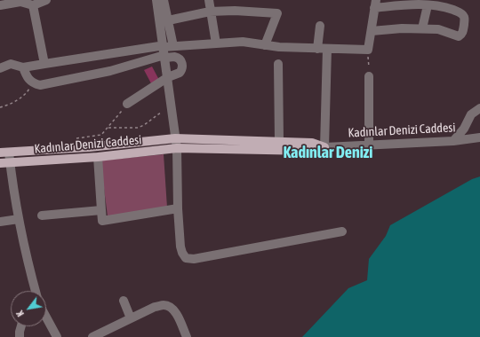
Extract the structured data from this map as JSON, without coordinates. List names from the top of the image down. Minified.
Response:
{"streets":{"main road":["Kadınlar Denizi Caddesi"]},"districts":["Kadınlar Denizi"],"north":"bottom left"}
